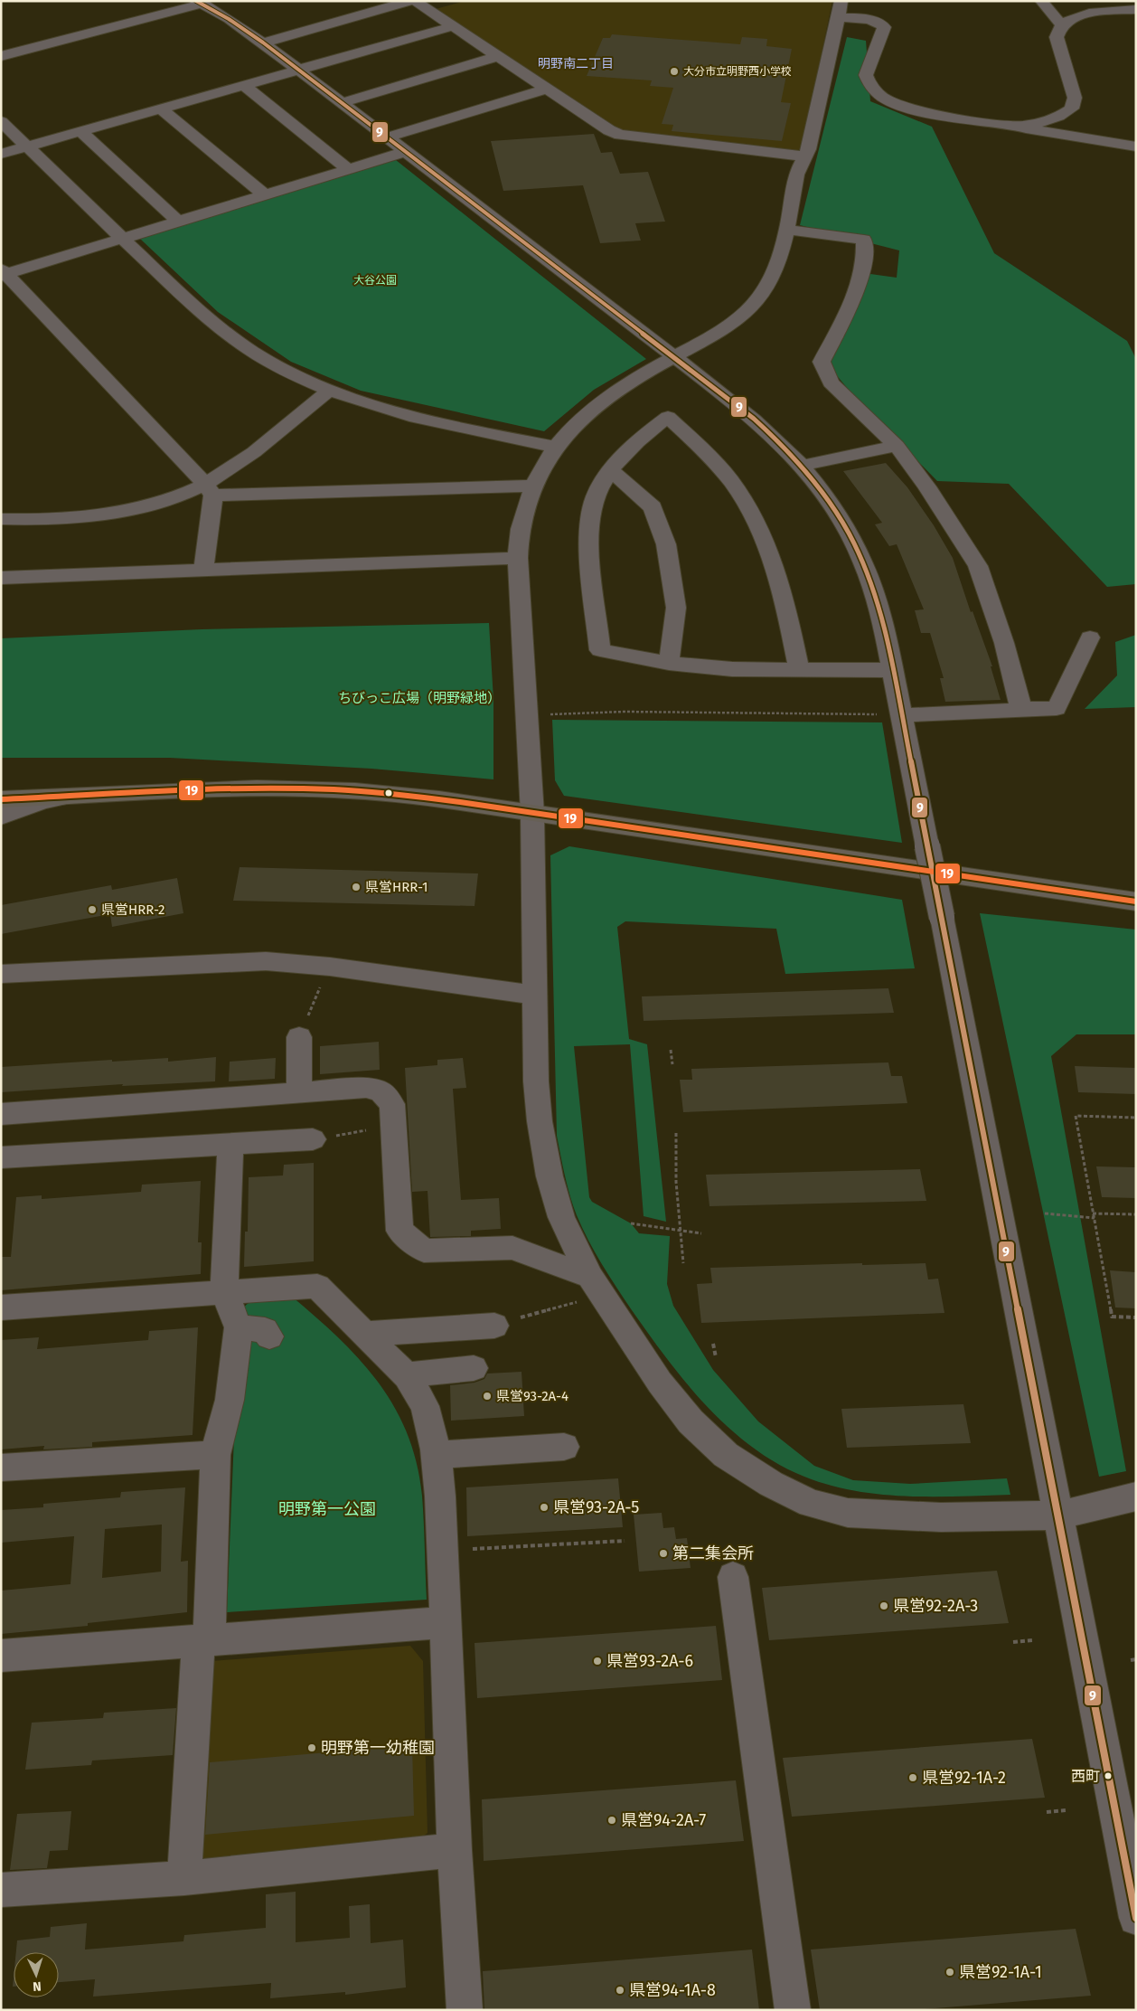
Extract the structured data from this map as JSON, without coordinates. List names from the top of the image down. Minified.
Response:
{"districts":["明野南二丁目"],"parks":["大谷公園","ちびっこ広場（明野緑地）","明野第一公園"],"places":["大分市立明野西小学校","県営HRR-1","県営HRR-2","県営93-2A-4","県営93-2A-5","第二集会所","県営92-2A-3","県営93-2A-6","明野第一幼稚園","西町","県営92-1A-2","県営94-2A-7","県営92-1A-1","県営94-1A-8"],"lines":["transit line 9","transit line 19"],"north":"bottom"}
